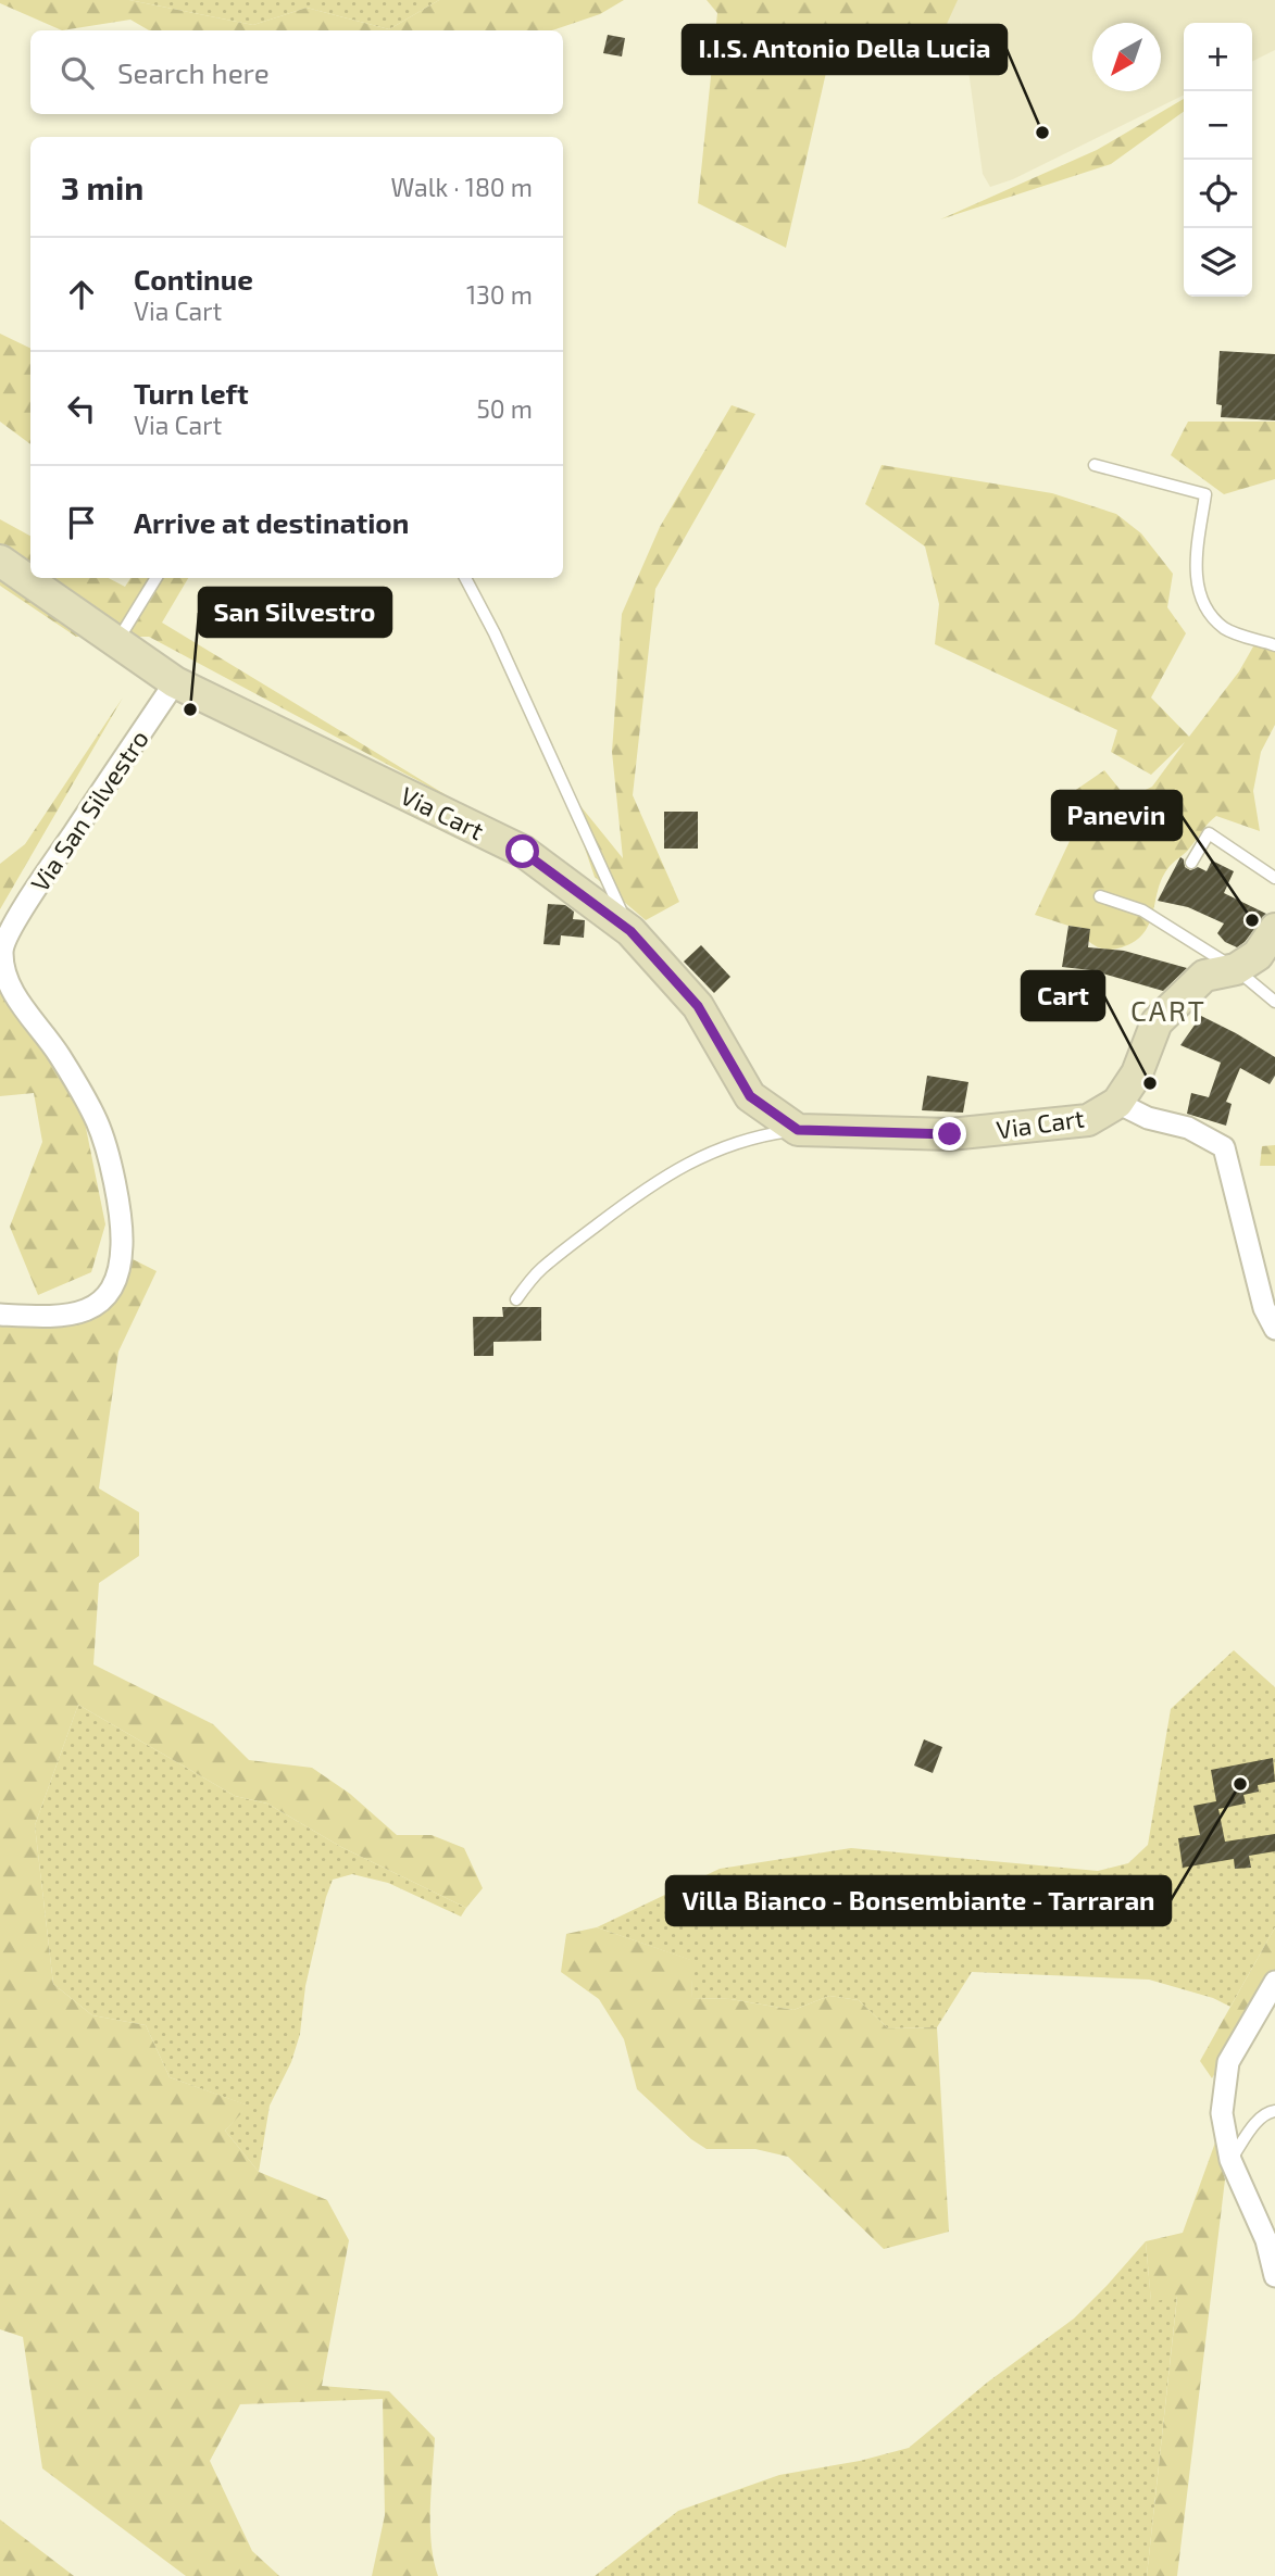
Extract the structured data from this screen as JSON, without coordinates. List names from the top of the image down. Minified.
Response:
{"streets":{"street":["Via San Silvestro","Via Cart"]},"crossings":[["Via San Silvestro","Via Cart"]],"districts":["CART"],"places":["I.I.S. Antonio Della Lucia","San Silvestro","Panevin","Cart","Villa Bianco - Bonsembiante - Tarraran"],"north":"bottom left","page":{"map_buttons":["+","−"],"search":"Search here","heading":["3 min","Walk · 180 m"],"list":[["Continue","Via Cart","130 m"],["Turn left","Via Cart","50 m"],"Arrive at destination"]}}
